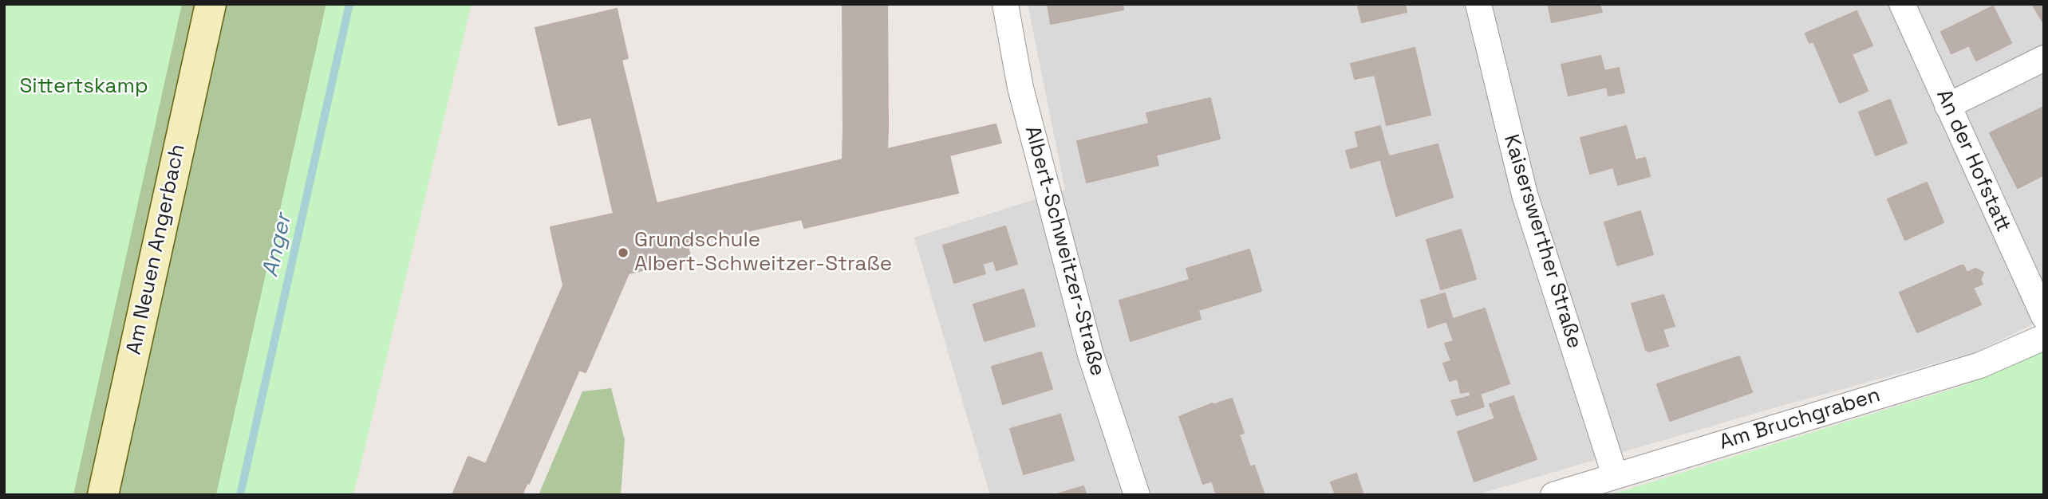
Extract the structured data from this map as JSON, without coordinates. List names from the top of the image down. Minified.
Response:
{"streets":{"street":["An der Hofstatt","Kaiserswerther Straße","Am Neuen Angerbach","Albert-Schweitzer-Straße","Am Bruchgraben"]},"crossings":[["Kaiserswerther Straße","Am Bruchgraben"]],"water":["Anger"],"parks":["Sittertskamp"],"places":["Grundschule Albert-Schweitzer-Straße"]}
